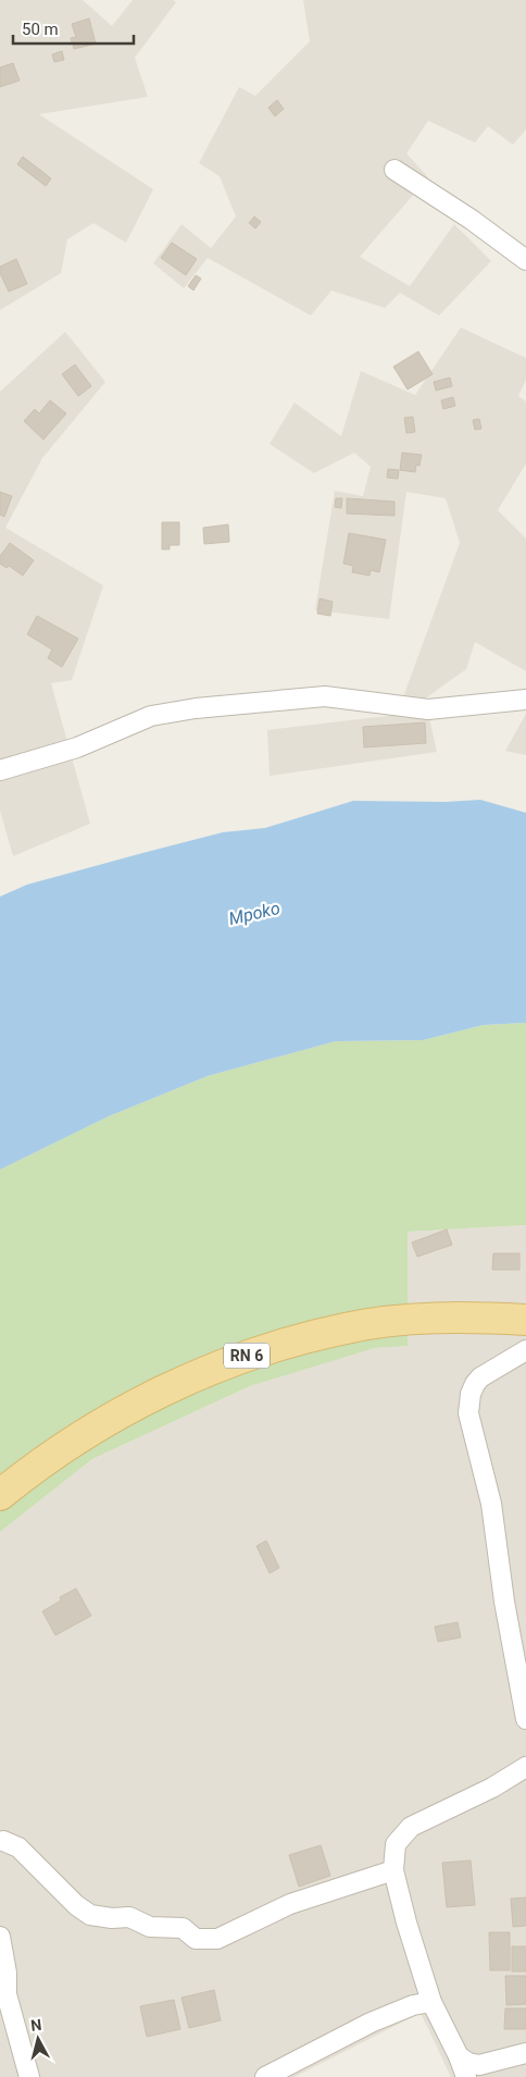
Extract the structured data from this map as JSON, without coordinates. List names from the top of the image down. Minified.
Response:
{"streets":{"main road":["RN 6"]},"water":["Mpoko"],"scale_bar":"50 m","north":"top"}
